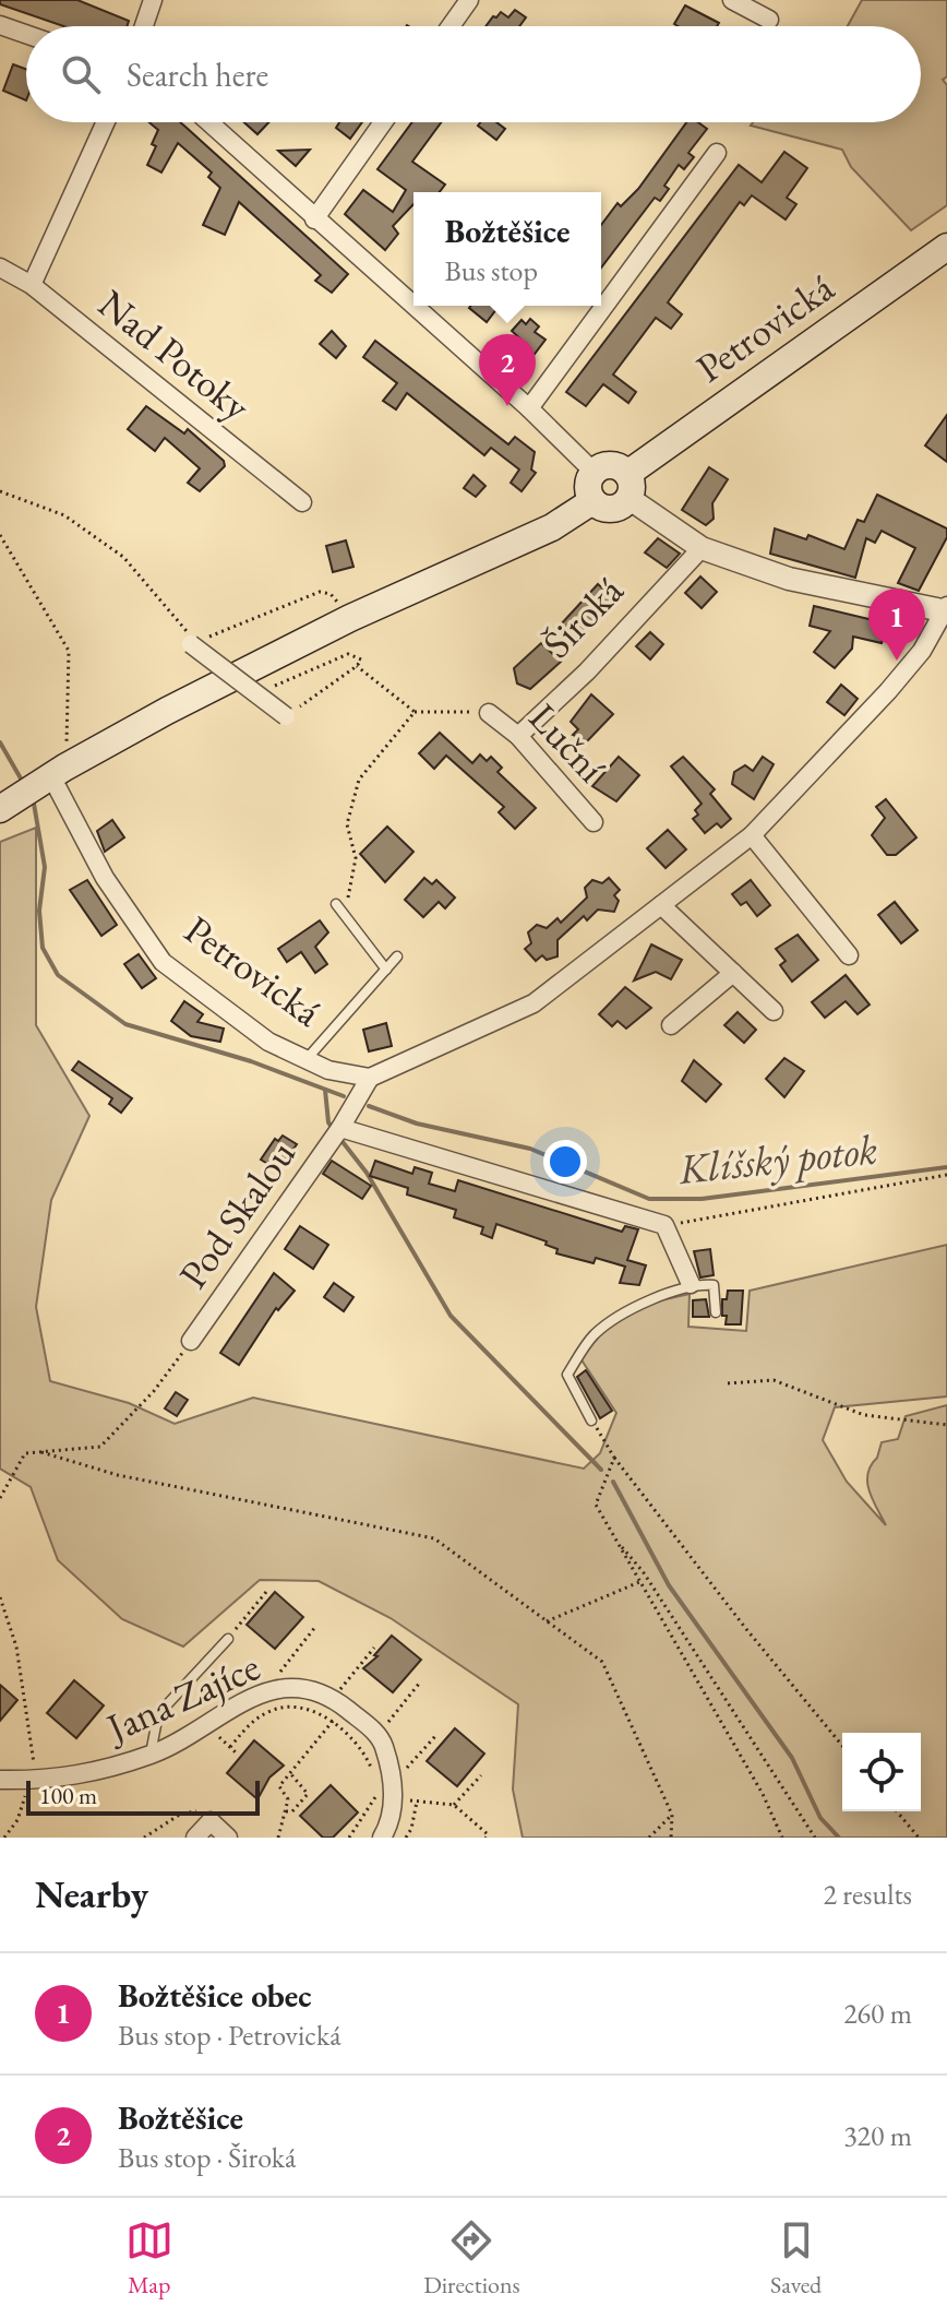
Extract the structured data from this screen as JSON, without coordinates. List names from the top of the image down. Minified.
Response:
{"streets":{"main road":["Petrovická","Široká"],"street":["Nad Potoky","Luční","Pod Skalou","Jana Zajíce"]},"crossings":[["Petrovická","Široká"],["Petrovická","Pod Skalou"],["Široká","Luční"]],"water":["Klíšský potok"],"scale_bar":"100 m","page":{"search":"Search here","popup":["Božtěšice","Bus stop"],"pins":["2","1"],"scale":"100 m","heading":["Nearby","2 results"],"list":[{"mark":"1","name":"Božtěšice obec","note":"Bus stop · Petrovická","value":"260 m"},{"mark":"2","name":"Božtěšice","note":"Bus stop · Široká","value":"320 m"}],"nav":["Map","Directions","Saved"]}}
